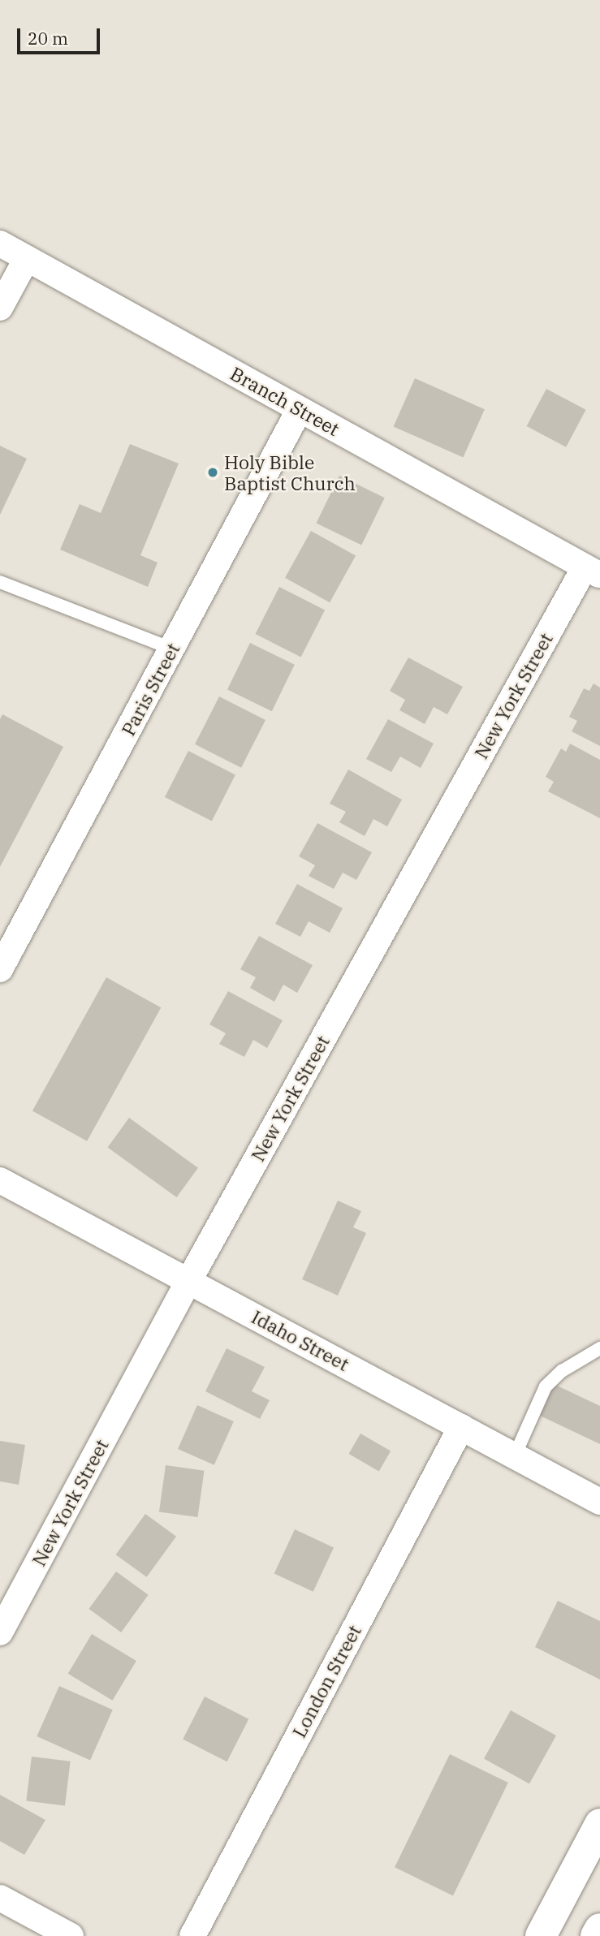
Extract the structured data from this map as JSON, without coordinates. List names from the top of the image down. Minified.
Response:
{"streets":{"street":["Branch Street","Paris Street","New York Street","Idaho Street","London Street"]},"crossings":[["Branch Street","Paris Street"],["Branch Street","New York Street"],["New York Street","Idaho Street"],["Idaho Street","London Street"]],"places":["Holy Bible Baptist Church"],"scale_bar":"20 m"}
